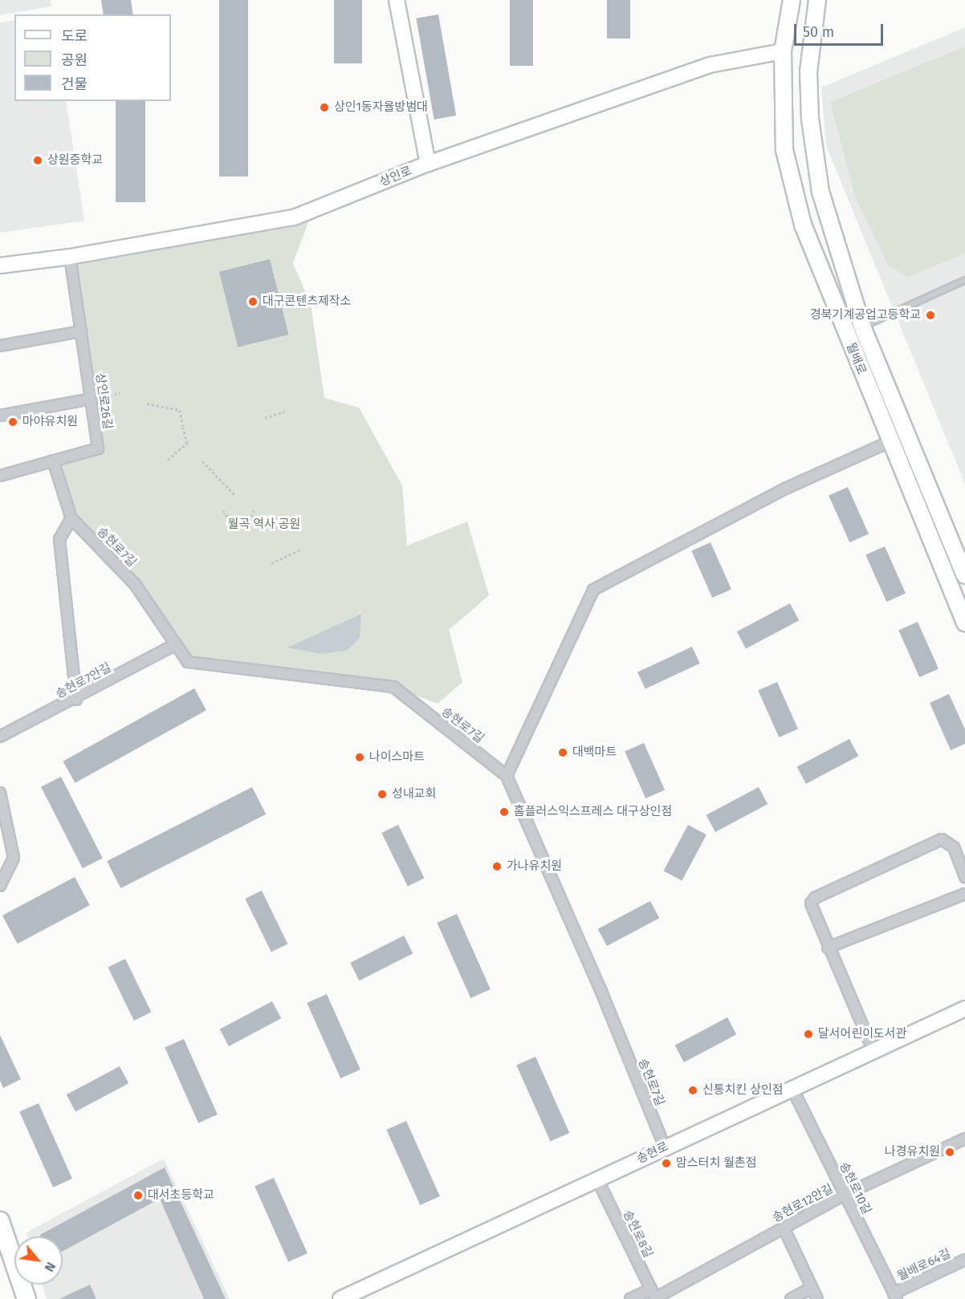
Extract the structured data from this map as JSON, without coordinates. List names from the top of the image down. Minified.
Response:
{"streets":{"main road":["상인로","월배로","송현로"],"street":["상인로26길","송현로7길","송현로7안길","송현로10길","송현로12안길","송현로8길","월배로64길"]},"crossings":[["상인로","월배로"],["상인로","상인로26길"],["상인로26길","송현로7길"],["송현로7길","송현로7안길"],["송현로7길","송현로"],["송현로","송현로10길"],["송현로","송현로8길"],["송현로10길","송현로12안길"],["송현로10길","월배로64길"],["송현로12안길","송현로8길"]],"parks":["월곡 역사 공원"],"places":["상인1동자율방범대","상원중학교","대구콘텐츠제작소","경북기계공업고등학교","마야유치원","대백마트","나이스마트","성내교회","홈플러스익스프레스 대구상인점","가나유치원","달서어린이도서관","신통치킨 상인점","나경유치원","맘스터치 월촌점","대서초등학교"],"legend":["도로","공원","건물"],"scale_bar":"50 m","north":"bottom right"}
